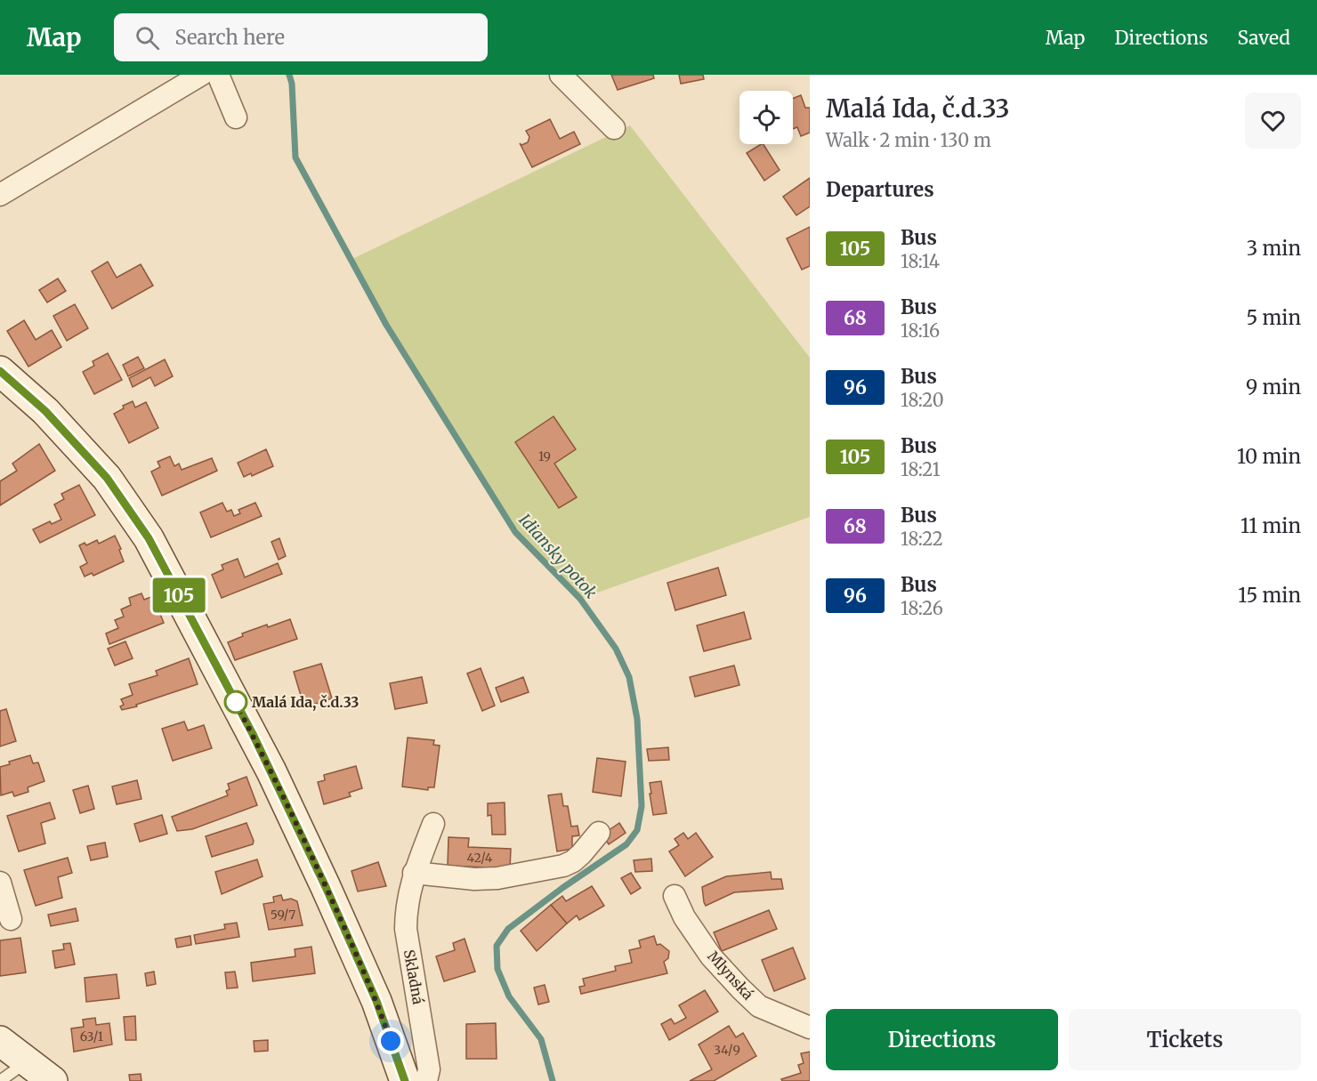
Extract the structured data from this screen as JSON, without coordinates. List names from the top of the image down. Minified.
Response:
{"streets":{"street":["Mlynská","Skladná"]},"water":["Idiansky potok"],"places":["Malá Ida, č.d.33"],"lines":["bus line 105"],"house_numbers":["19","42/4","59/7","63/1","34/9"],"page":{"header":"Map","search":"Search here","nav":["Map","Directions","Saved"],"on_map":"105","heading":[["Malá Ida, č.d.33","Walk · 2 min · 130 m"],"Departures"],"list":[{"mark":"105","name":"Bus","note":"18:14","value":"3 min"},{"mark":"68","name":"Bus","note":"18:16","value":"5 min"},{"mark":"96","name":"Bus","note":"18:20","value":"9 min"},{"mark":"105","name":"Bus","note":"18:21","value":"10 min"},{"mark":"68","name":"Bus","note":"18:22","value":"11 min"},{"mark":"96","name":"Bus","note":"18:26","value":"15 min"}],"buttons":["Directions","Tickets"]}}
